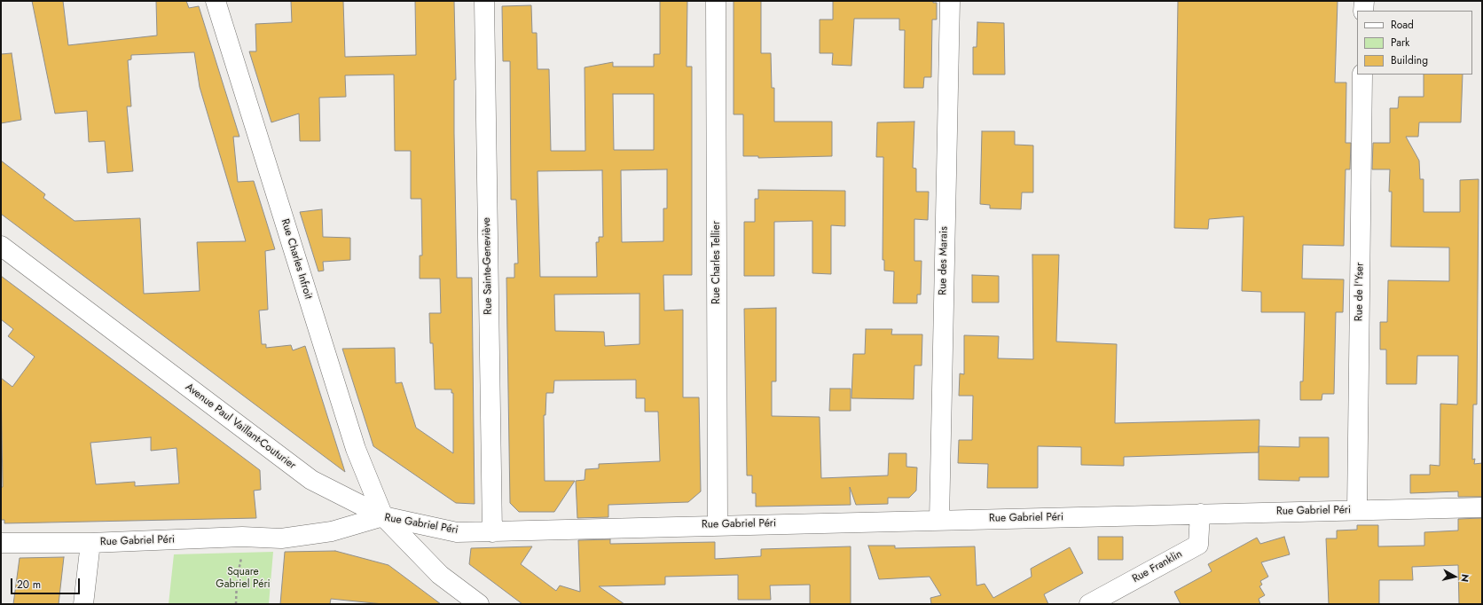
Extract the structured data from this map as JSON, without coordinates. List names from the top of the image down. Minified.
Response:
{"streets":{"street":["Rue Charles Infroit","Rue des Marais","Rue Charles Tellier","Rue Sainte-Geneviève","Rue de l'Yser","Avenue Paul Vaillant-Couturier","Rue Gabriel Péri","Rue Franklin"]},"crossings":[["Rue Charles Infroit","Avenue Paul Vaillant-Couturier"],["Rue Charles Infroit","Rue Gabriel Péri"],["Rue des Marais","Rue Gabriel Péri"],["Rue Charles Tellier","Rue Gabriel Péri"],["Rue Sainte-Geneviève","Rue Gabriel Péri"],["Rue de l'Yser","Rue Gabriel Péri"],["Avenue Paul Vaillant-Couturier","Rue Gabriel Péri"],["Rue Gabriel Péri","Rue Franklin"]],"parks":["Square Gabriel Péri"],"legend":["Road","Park","Building"],"scale_bar":"20 m","north":"right"}
